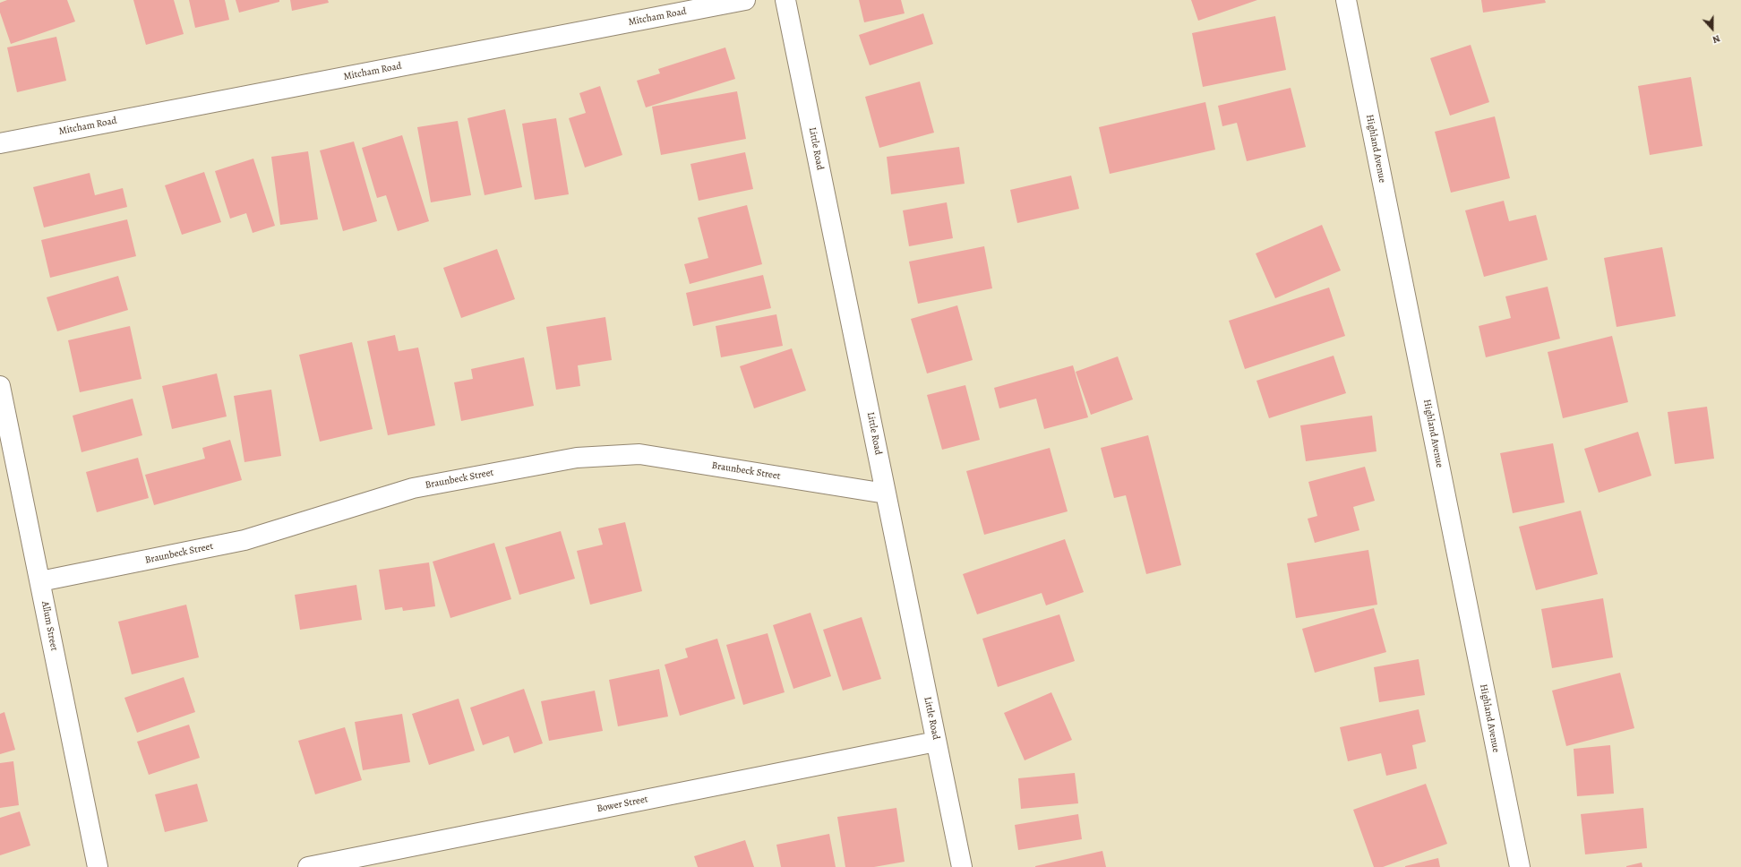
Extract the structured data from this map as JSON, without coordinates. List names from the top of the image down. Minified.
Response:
{"streets":{"street":["Mitcham Road","Little Road","Highland Avenue","Braunbeck Street","Allum Street","Bower Street"]},"crossings":[["Little Road","Braunbeck Street"],["Little Road","Bower Street"],["Braunbeck Street","Allum Street"]],"north":"bottom"}
